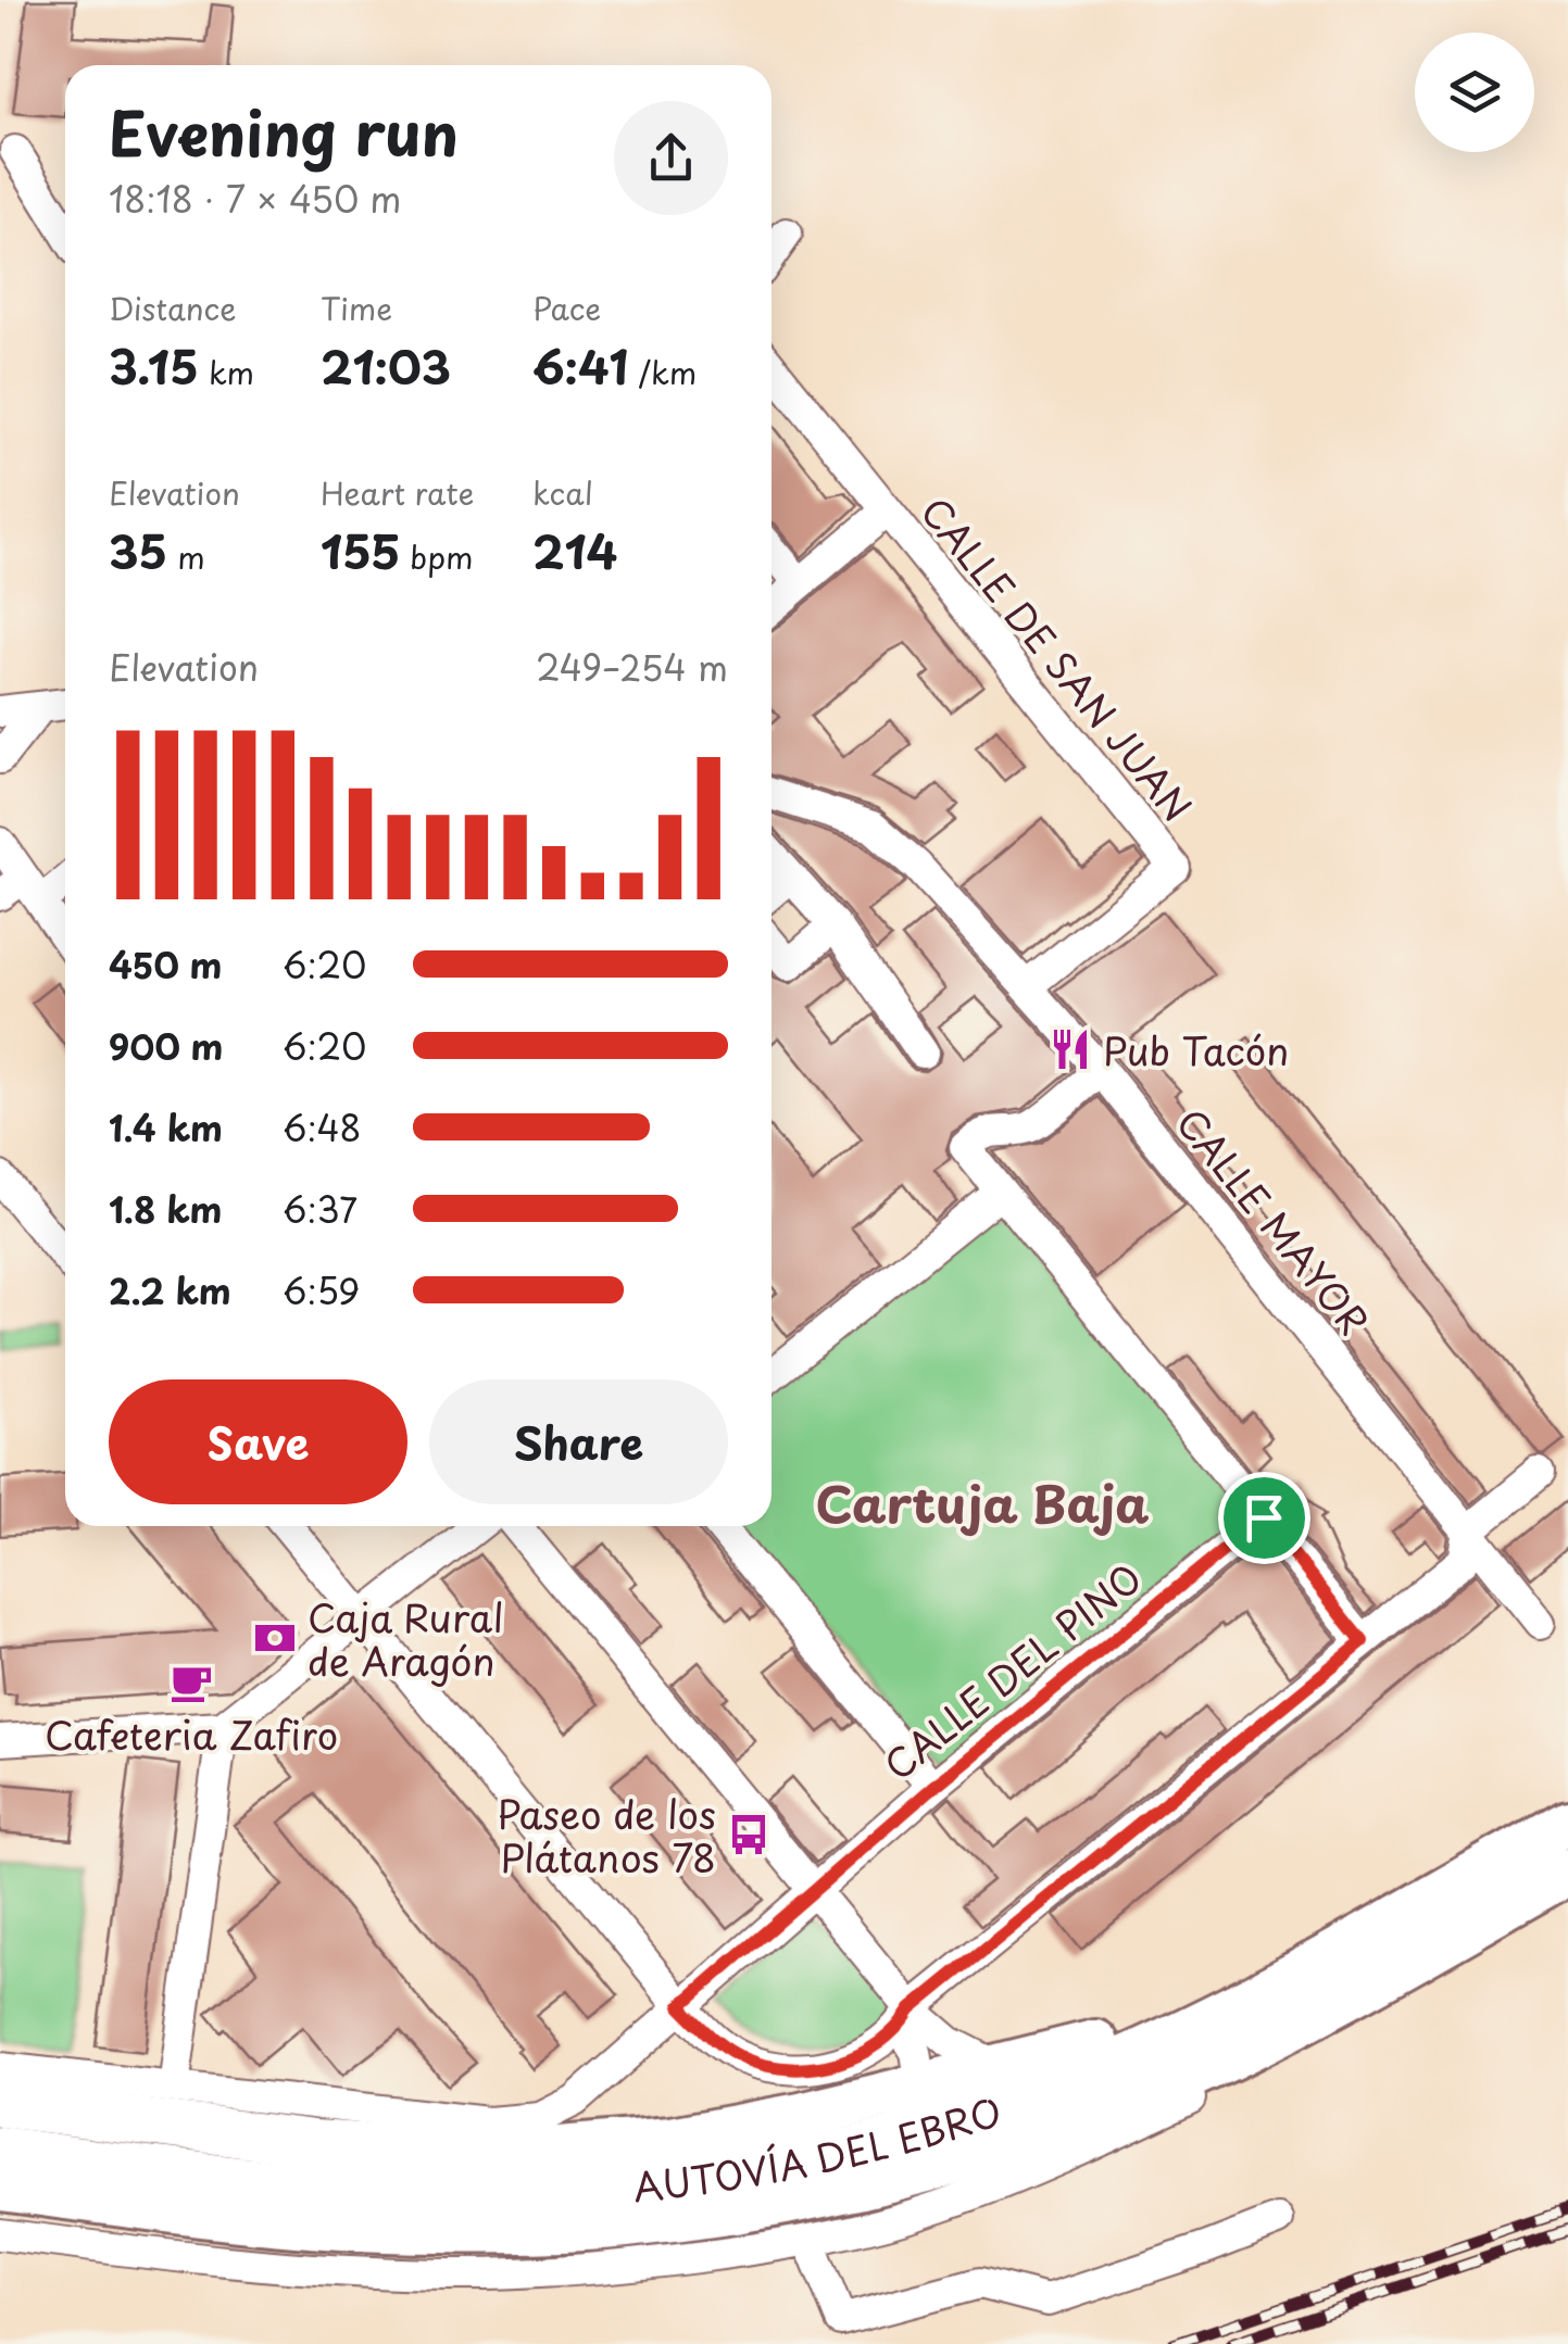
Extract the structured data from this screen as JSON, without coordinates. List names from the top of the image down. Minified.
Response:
{"streets":{"highway":["AUTOVÍA DEL EBRO"],"street":["CALLE DE SAN JUAN","CALLE MAYOR","CALLE DEL PINO"]},"crossings":[["CALLE DE SAN JUAN","CALLE MAYOR"]],"districts":["Cartuja Baja"],"places":{"restaurant":["Pub Tacón"],"bank":["Caja Rural de Aragón"],"cafe":["Cafeteria Zafiro"],"bus stop":["Paseo de los Plátanos 78"]},"page":{"heading":["Evening run","18:18 · 7 × 450 m"],"stats":[["Distance","3.15 km"],["Time","21:03"],["Pace","6:41 /km"],["Elevation","35 m"],["Heart rate","155 bpm"],["kcal","214"]],"chart":["Elevation","249–254 m"],"list":[{"name":"450 m","note":"6:20"},{"name":"900 m","note":"6:20"},{"name":"1.4 km","note":"6:48"},{"name":"1.8 km","note":"6:37"},{"name":"2.2 km","note":"6:59"}],"buttons":["Save","Share"]}}
